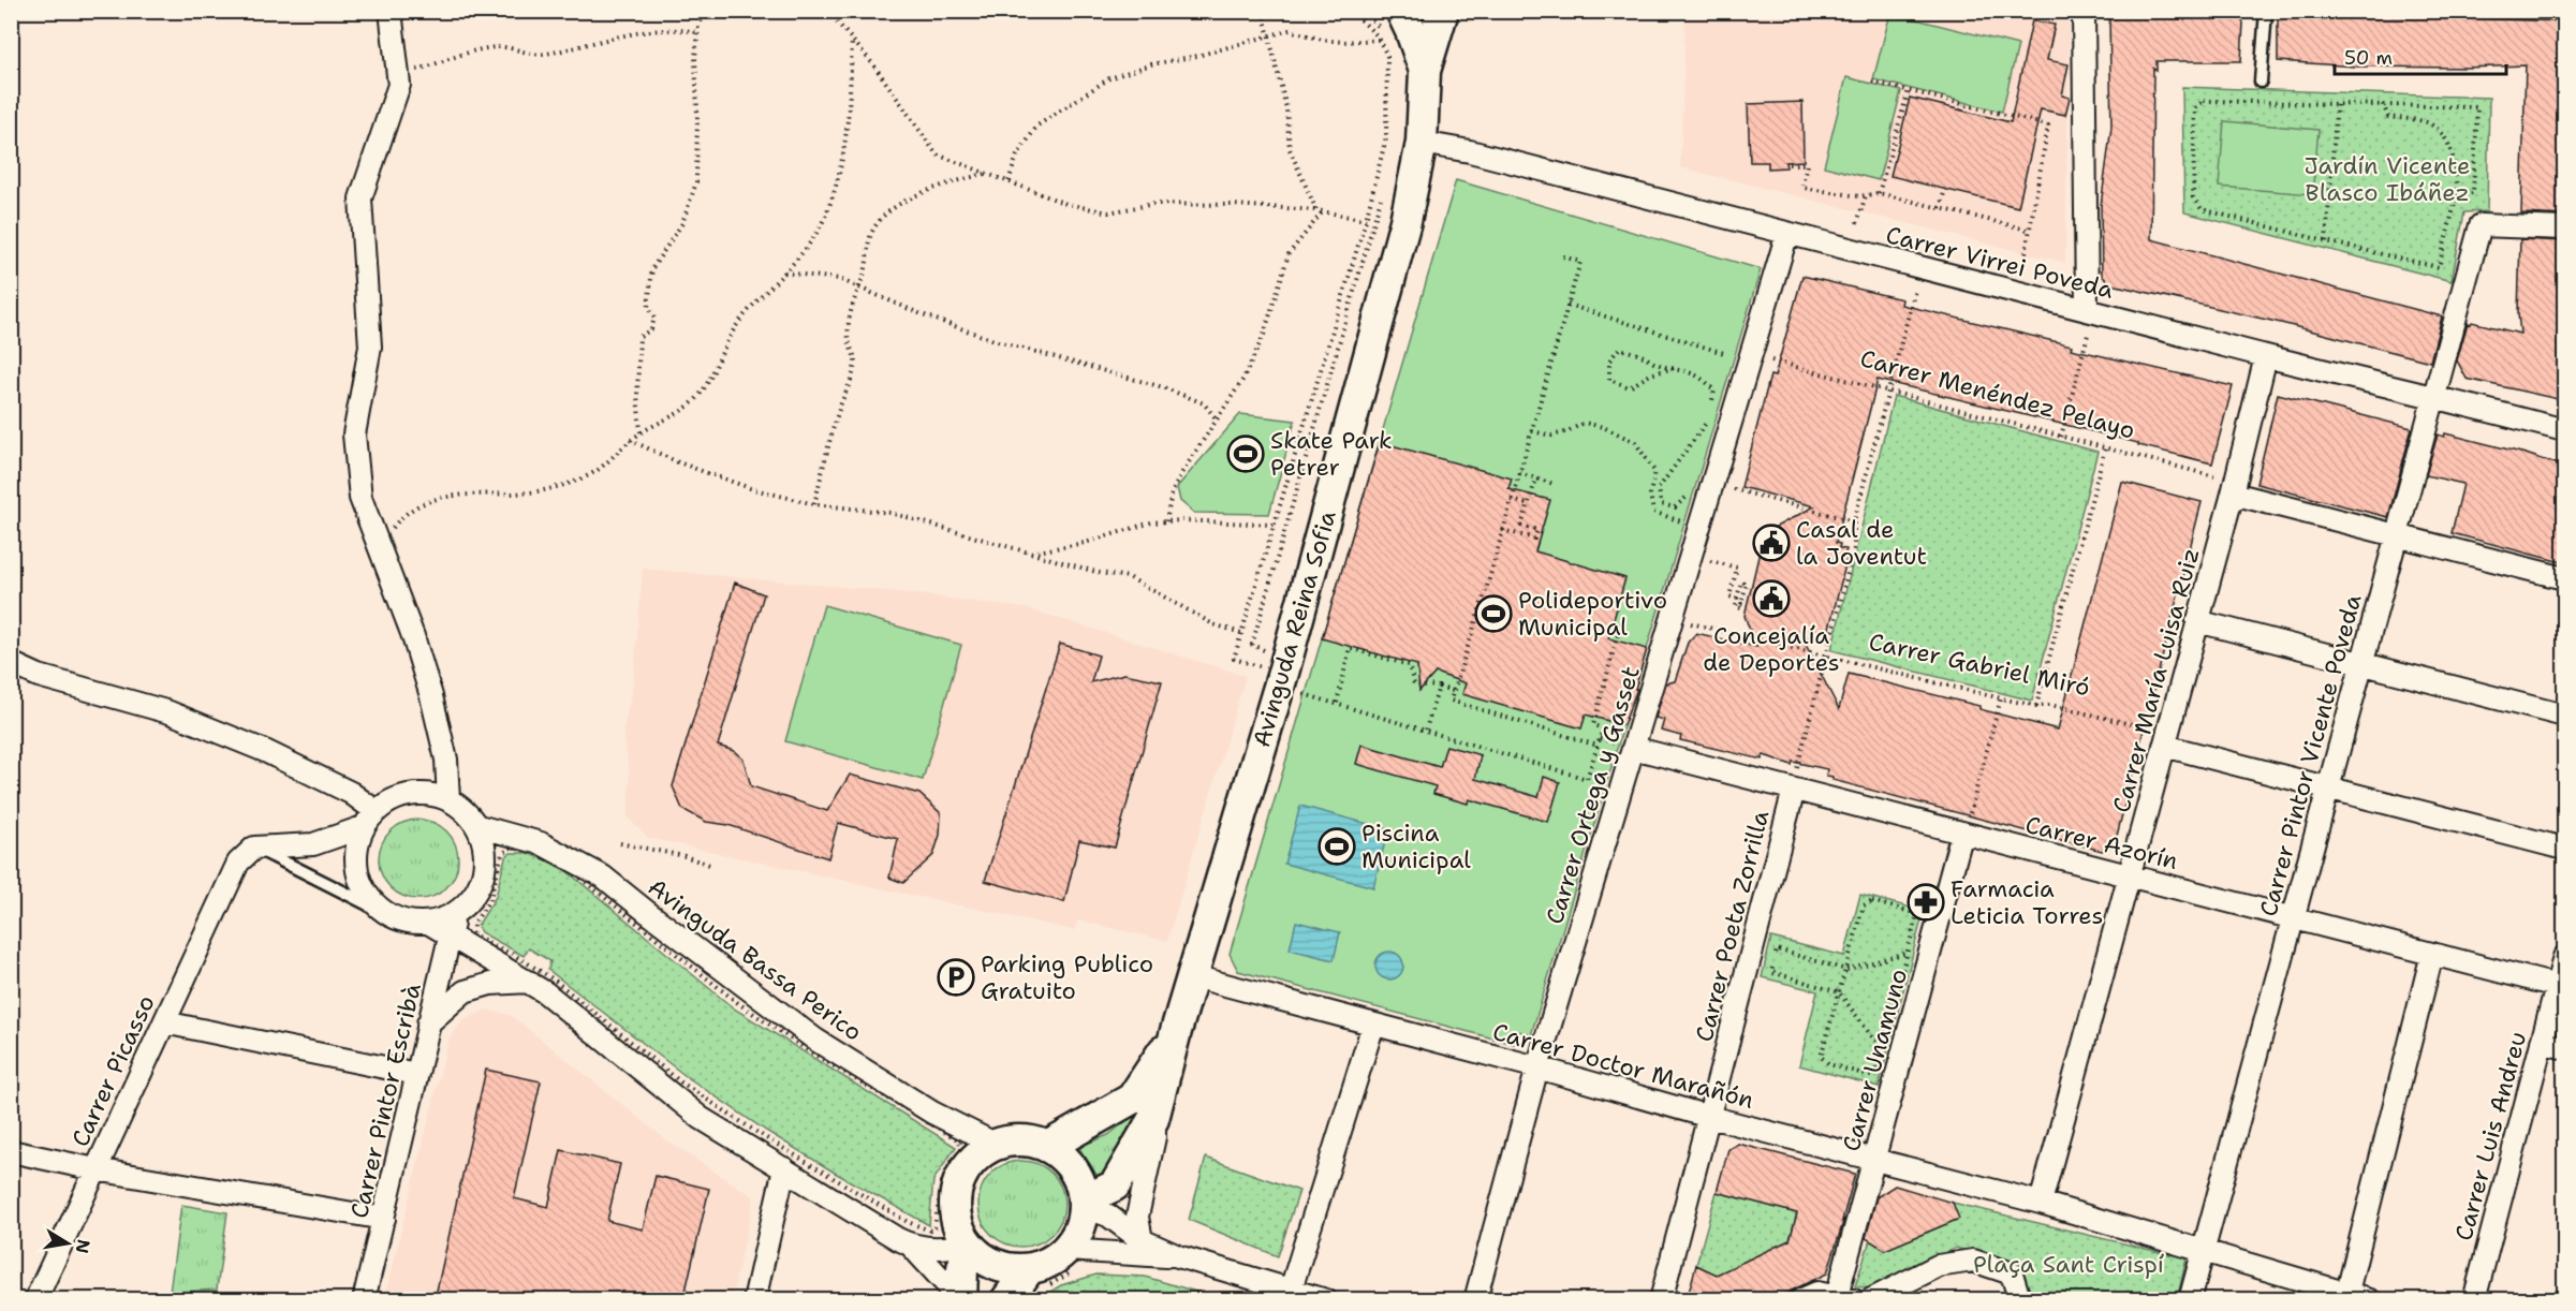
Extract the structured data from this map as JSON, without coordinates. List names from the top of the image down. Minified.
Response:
{"streets":{"street":["Carrer Virrei Poveda","Avinguda Reina Sofia","Carrer María Luisa Ruiz","Carrer Pintor Vicente Poveda","Carrer Ortega y Gasset","Carrer Azorín","Carrer Poeta Zorrilla","Avinguda Bassa Perico","Carrer Unamuno","Carrer Doctor Marañón","Carrer Picasso","Carrer Pintor Escribà","Carrer Luis Andreu"],"path":["Carrer Menéndez Pelayo","Carrer Gabriel Miró"]},"crossings":[["Carrer Virrei Poveda","Avinguda Reina Sofia"],["Carrer Virrei Poveda","Carrer María Luisa Ruiz"],["Carrer Virrei Poveda","Carrer Pintor Vicente Poveda"],["Carrer Virrei Poveda","Carrer Ortega y Gasset"],["Avinguda Reina Sofia","Avinguda Bassa Perico"],["Avinguda Reina Sofia","Carrer Doctor Marañón"],["Carrer María Luisa Ruiz","Carrer Azorín"],["Carrer María Luisa Ruiz","Carrer Doctor Marañón"],["Carrer Pintor Vicente Poveda","Carrer Azorín"],["Carrer Ortega y Gasset","Carrer Azorín"],["Carrer Ortega y Gasset","Carrer Doctor Marañón"],["Carrer Azorín","Carrer Poeta Zorrilla"],["Carrer Azorín","Carrer Unamuno"],["Carrer Azorín","Carrer Luis Andreu"],["Carrer Poeta Zorrilla","Carrer Doctor Marañón"],["Avinguda Bassa Perico","Carrer Pintor Escribà"],["Carrer Unamuno","Carrer Doctor Marañón"]],"parks":["Jardín Vicente Blasco Ibáñez","Plaça Sant Crispí"],"places":{"sports":["Skate Park Petrer","Polideportivo Municipal","Piscina Municipal"],"public building":["Casal de la Joventut","Concejalía de Deportes"],"pharmacy":["Farmacia Leticia Torres"],"parking":["Parking Publico Gratuito"]},"scale_bar":"50 m","north":"right"}
